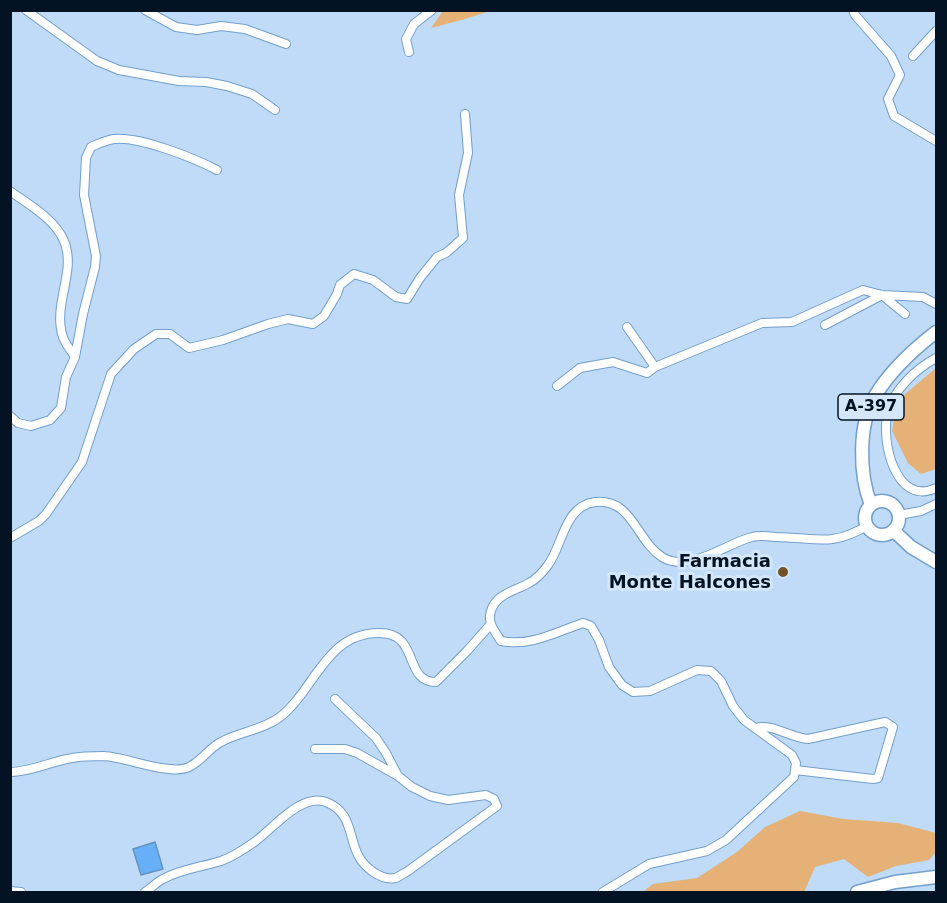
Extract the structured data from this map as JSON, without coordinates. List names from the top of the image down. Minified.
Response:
{"streets":{"main road":["A-397"]},"places":["Farmacia Monte Halcones"]}
